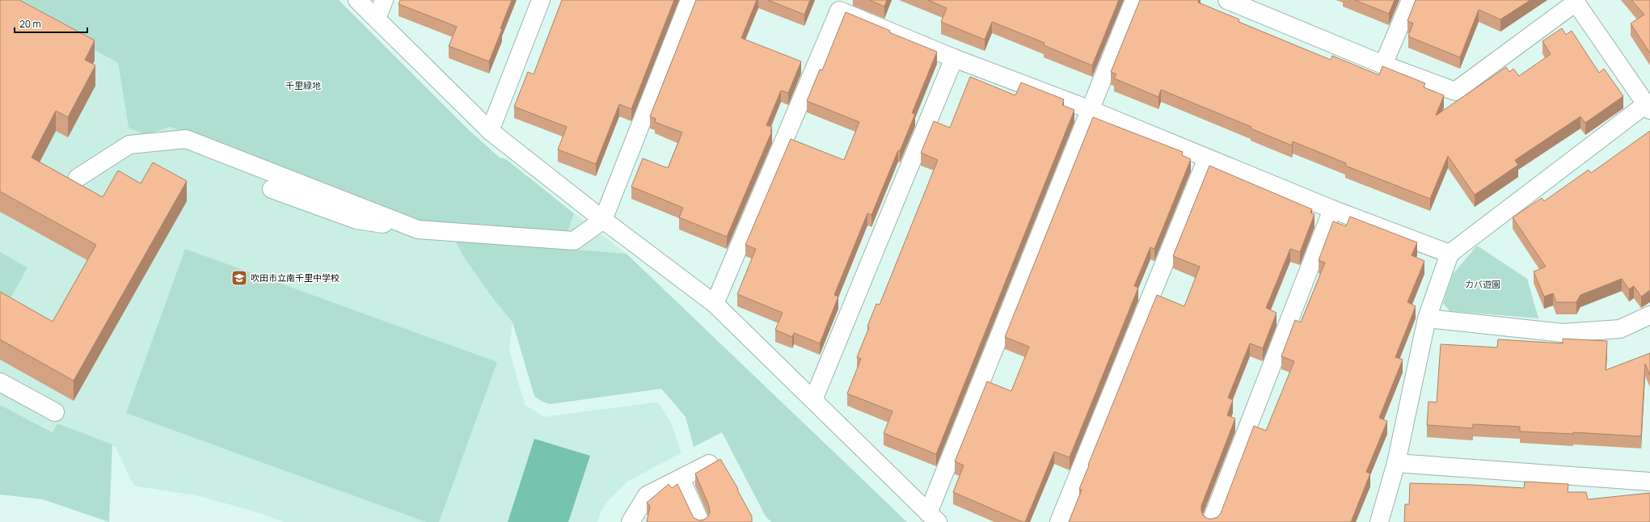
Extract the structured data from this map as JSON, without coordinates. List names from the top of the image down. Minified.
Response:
{"parks":["千里緑地","カバ遊園"],"places":{"school or university":["吹田市立南千里中学校"]},"scale_bar":"20 m"}
